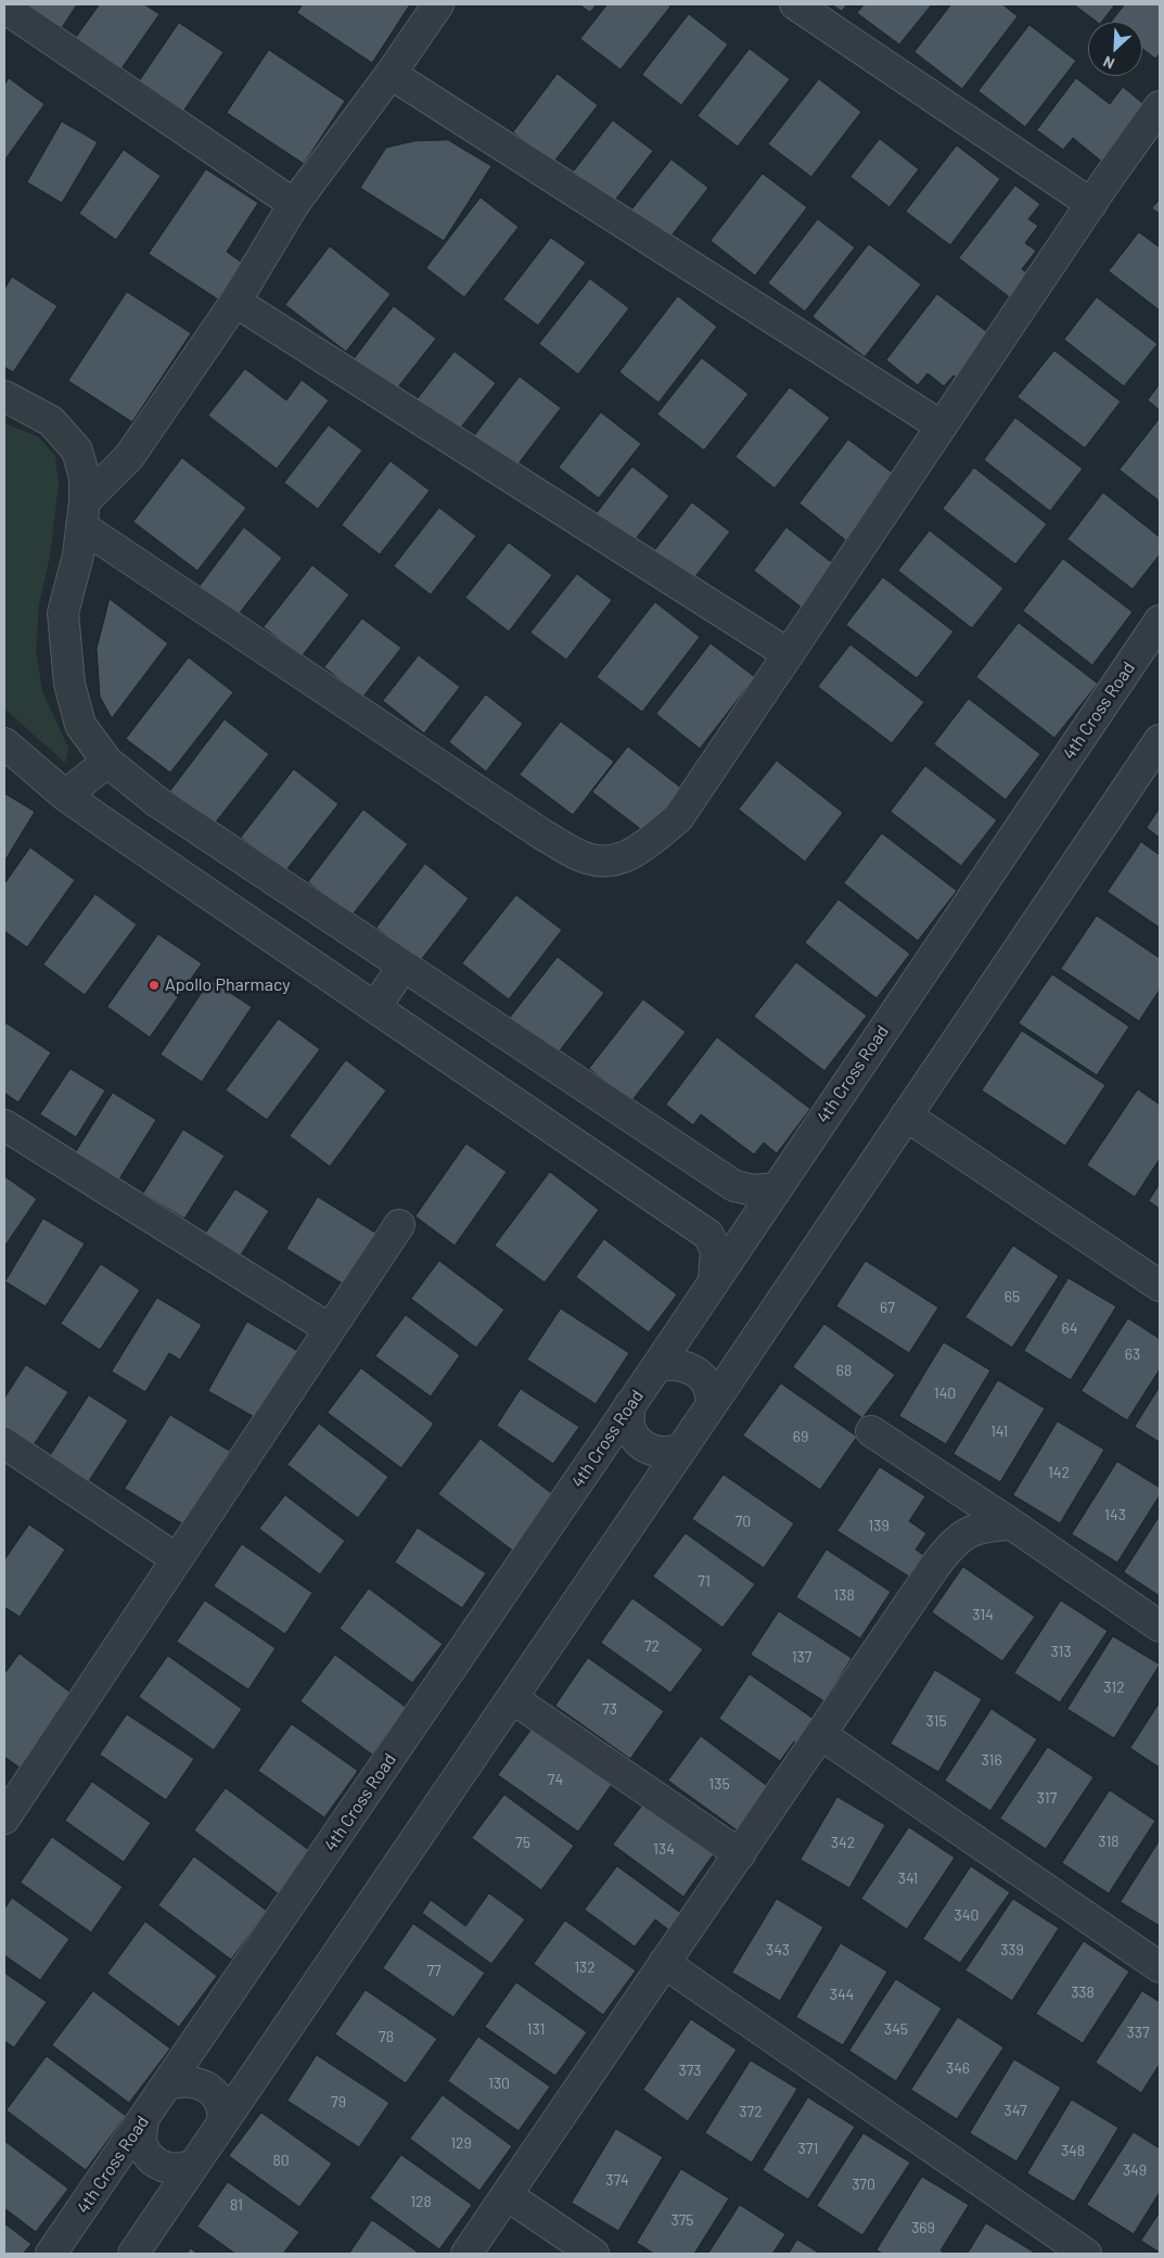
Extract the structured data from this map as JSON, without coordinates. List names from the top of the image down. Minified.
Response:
{"streets":{"street":["4th Cross Road"]},"places":["Apollo Pharmacy"],"house_numbers":["65","67","64","63","68","140","141","69","142","143","70","139","71","138","314","72","313","137","312","73","315","316","74","135","317","318","75","342","134","341","340","343","339","132","77","338","344","131","345","337","78","346","373","130","79","347","372","129","371","348","80","349","374","370","128","81","375","369"],"north":"bottom left"}
